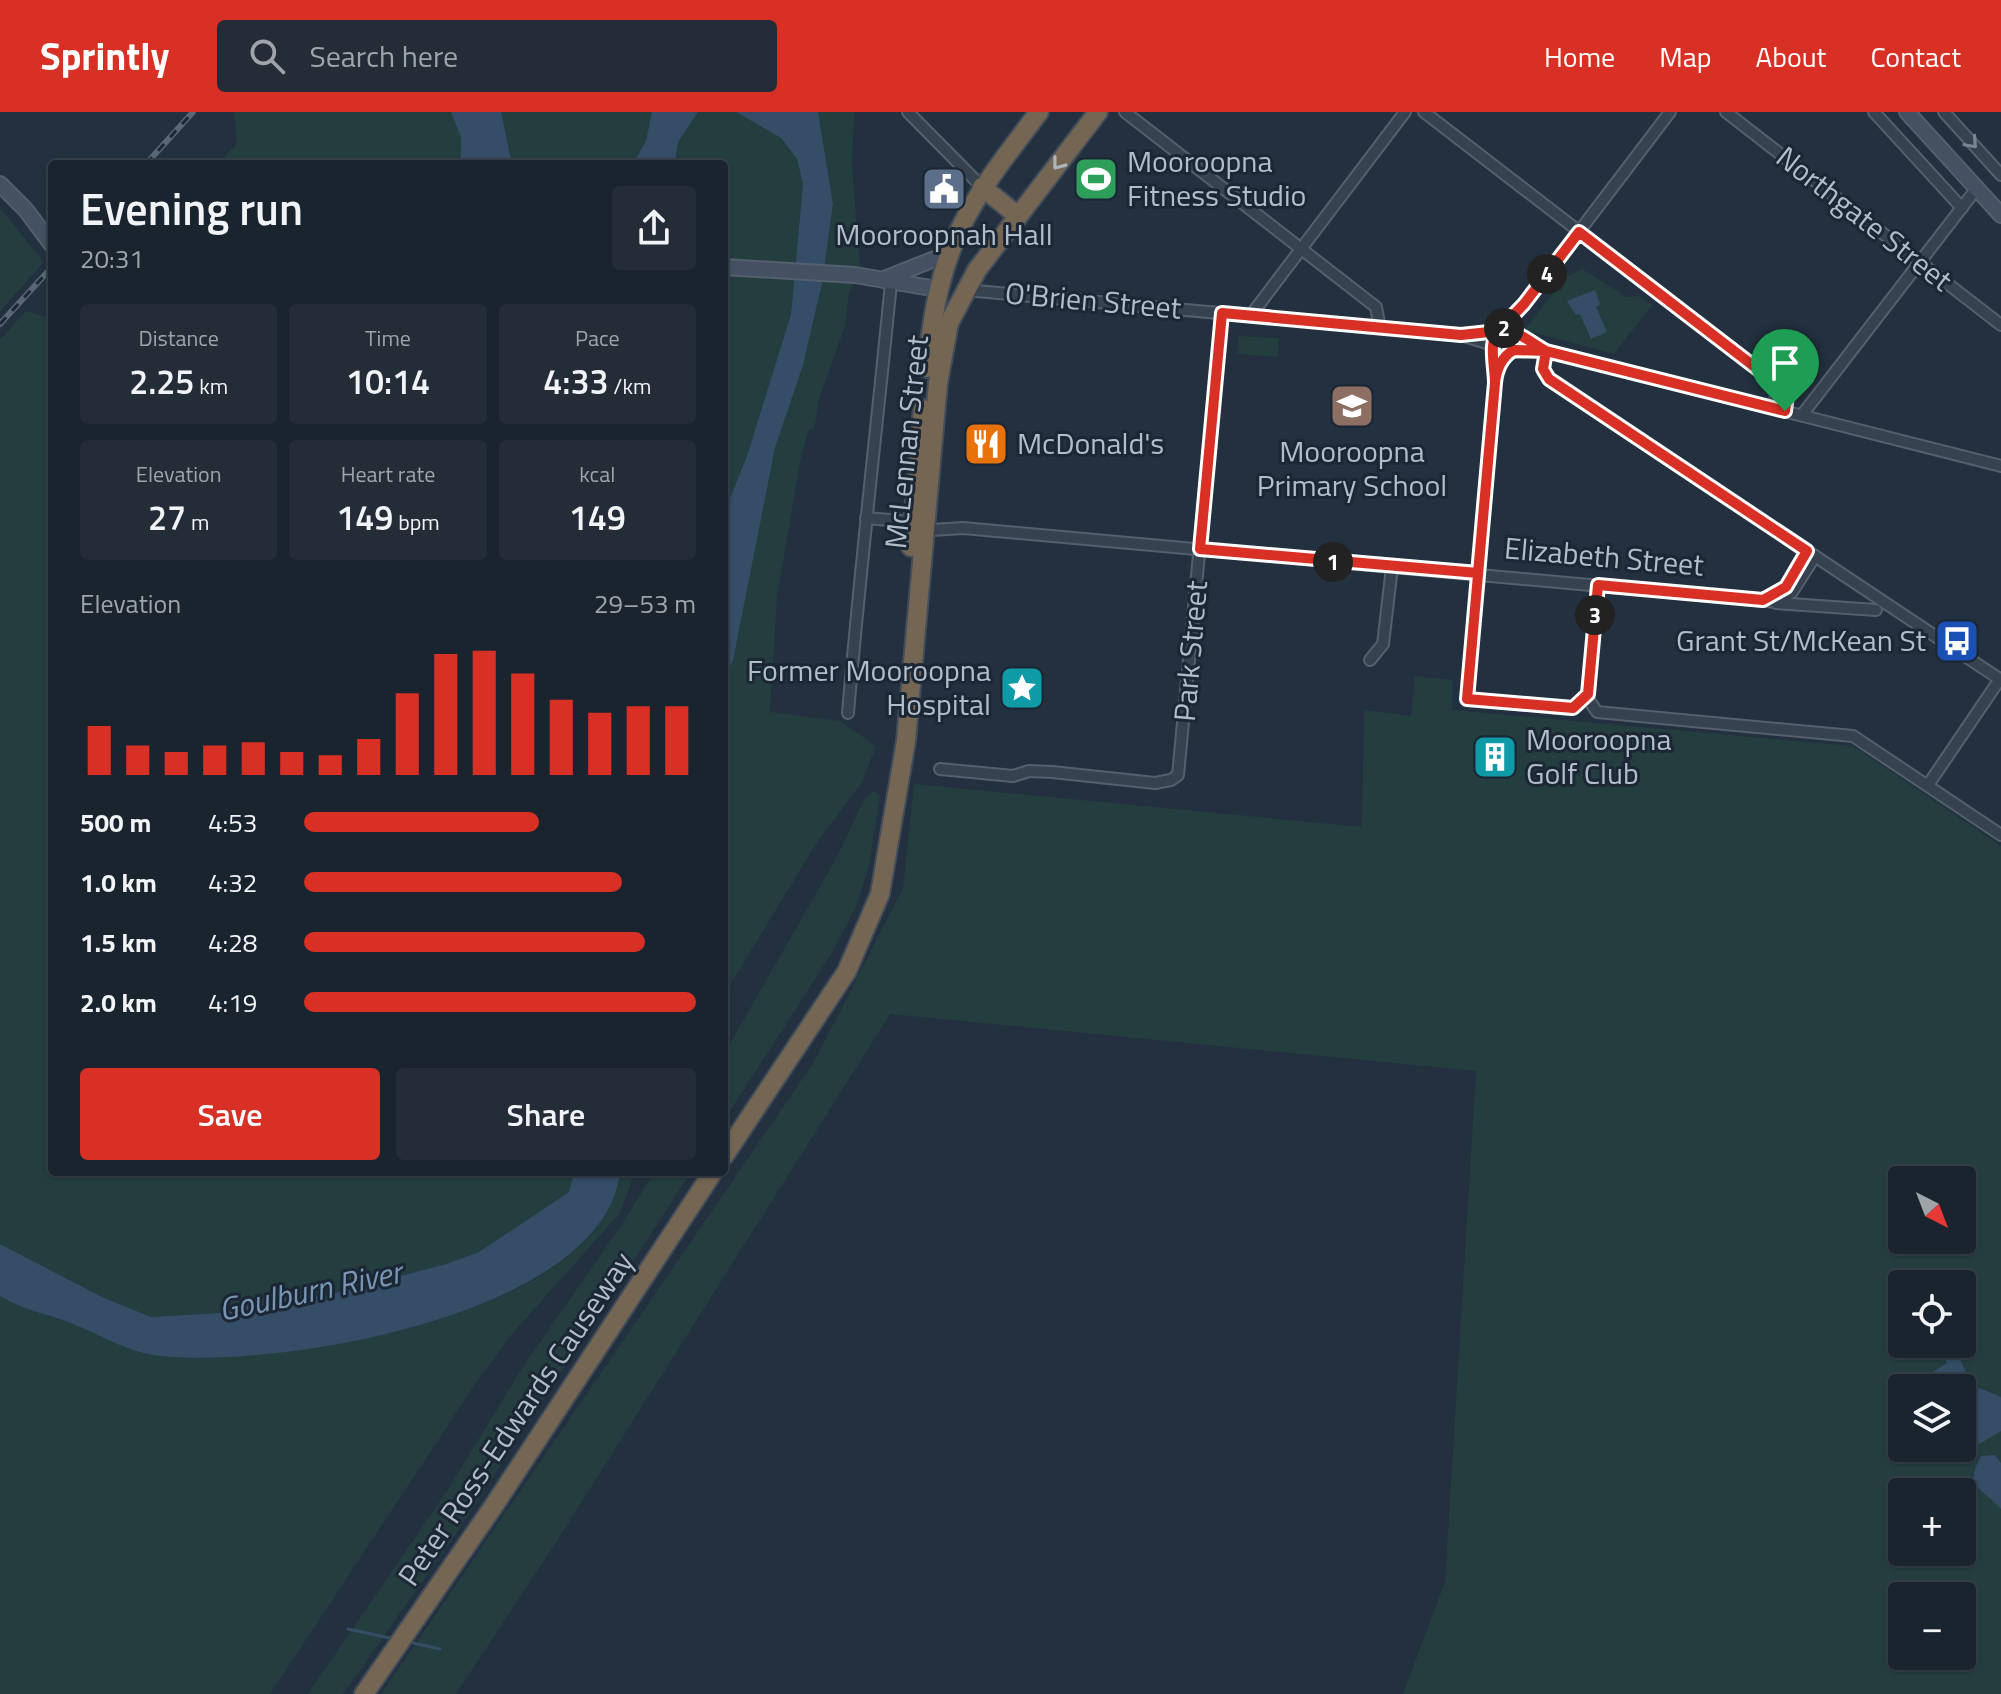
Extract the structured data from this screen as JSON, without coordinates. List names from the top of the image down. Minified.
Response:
{"streets":{"highway":["McLennan Street","Peter Ross-Edwards Causeway"],"street":["Northgate Street","O'Brien Street","Elizabeth Street","Park Street"]},"crossings":[["O'Brien Street","McLennan Street"],["O'Brien Street","Park Street"],["McLennan Street","Elizabeth Street"],["Elizabeth Street","Park Street"]],"water":["Goulburn River"],"places":{"sports":["Mooroopna Fitness Studio"],"public building":["Mooroopnah Hall"],"school or university":["Mooroopna Primary School"],"restaurant":["McDonald's"],"bus stop":["Grant St/McKean St"],"place":["Former Mooroopna Hospital"],"building":["Mooroopna Golf Club"]},"north":"bottom right","page":{"header":"Sprintly","search":"Search here","nav":["Home","Map","About","Contact"],"heading":["Evening run","20:31"],"pins":["4","2","1","3"],"stats":[["Distance","2.25 km"],["Time","10:14"],["Pace","4:33 /km"],["Elevation","27 m"],["Heart rate","149 bpm"],["kcal","149"]],"chart":["Elevation","29–53 m"],"list":[{"name":"500 m","note":"4:53"},{"name":"1.0 km","note":"4:32"},{"name":"1.5 km","note":"4:28"},{"name":"2.0 km","note":"4:19"}],"buttons":["Save","Share"],"map_buttons":["+","−"]}}
